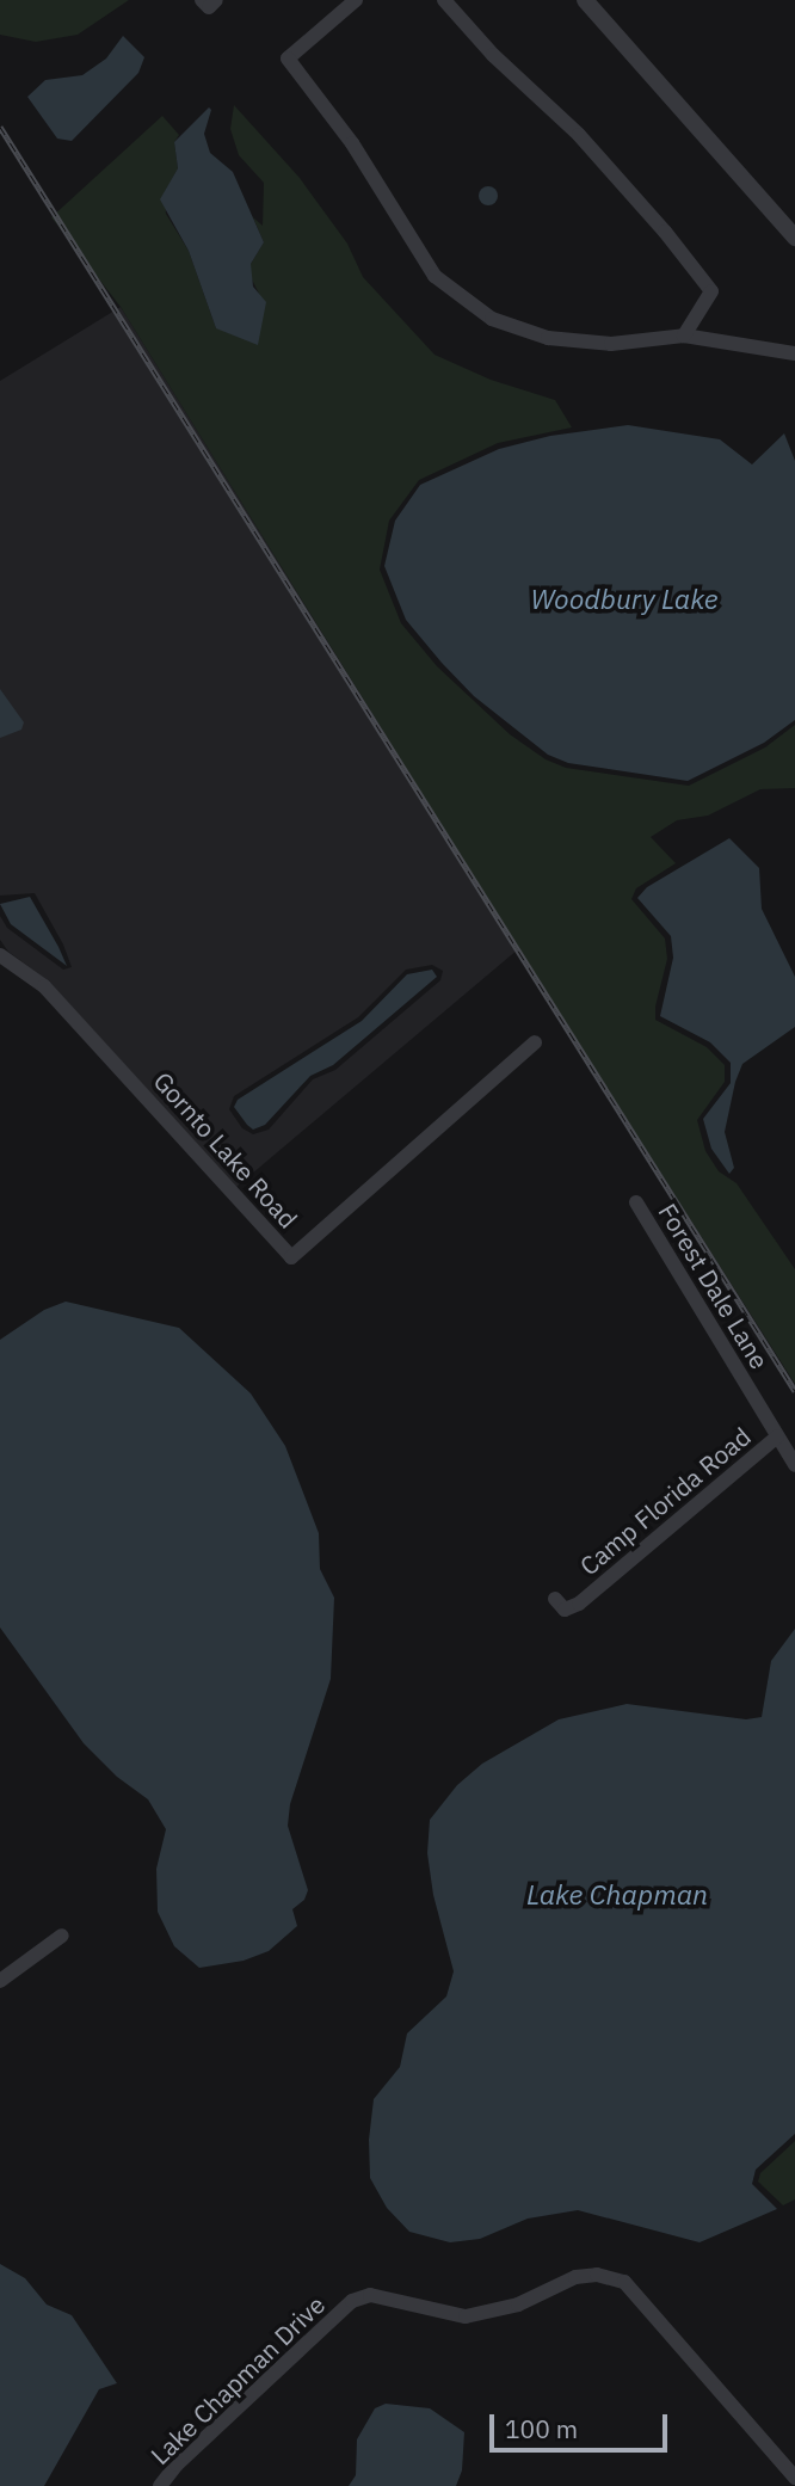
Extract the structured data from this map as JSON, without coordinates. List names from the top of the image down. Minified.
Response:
{"streets":{"street":["Gornto Lake Road","Forest Dale Lane","Camp Florida Road","Lake Chapman Drive"]},"crossings":[["Forest Dale Lane","Camp Florida Road"]],"water":["Woodbury Lake","Lake Chapman"],"scale_bar":"100 m"}
